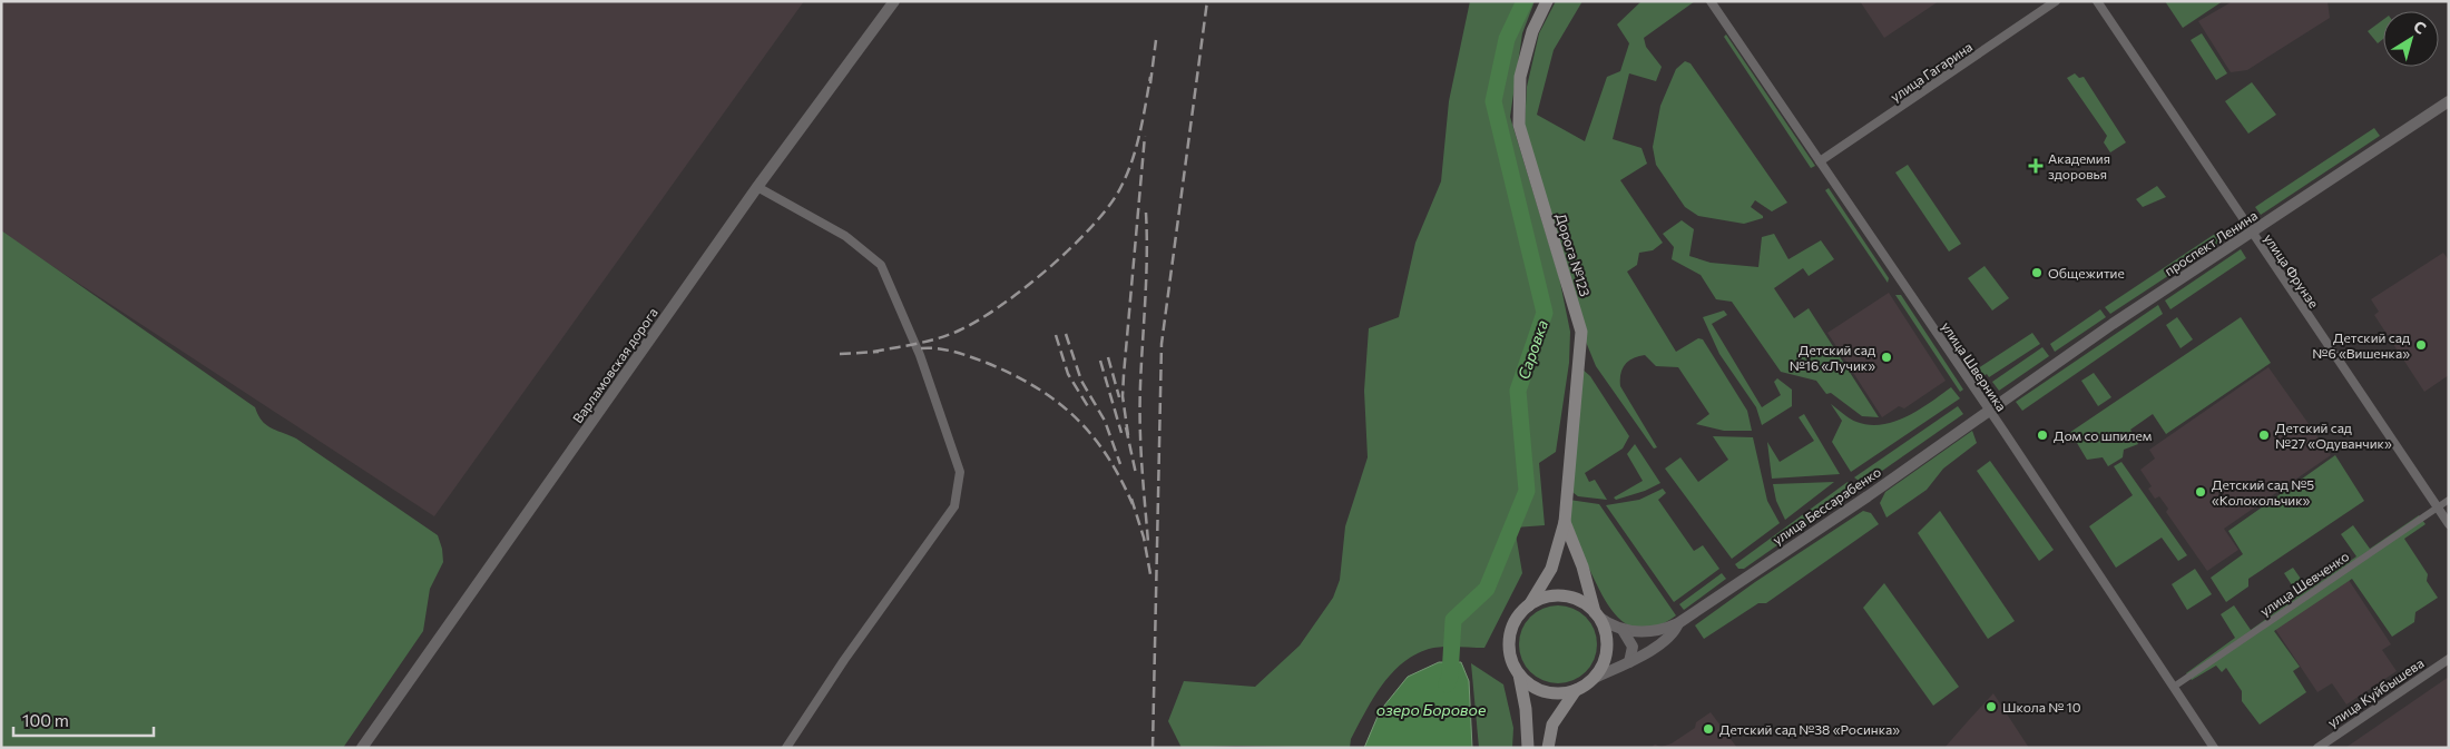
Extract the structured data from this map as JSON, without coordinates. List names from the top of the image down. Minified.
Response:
{"streets":{"main road":["Дорога №123"],"street":["улица Гагарина","проспект Ленина","улица Фрунзе","Варламовская дорога","улица Шверника","улица Бессарабенко","улица Шевченко","улица Куйбышева"]},"crossings":[["улица Гагарина","улица Шверника"],["проспект Ленина","улица Фрунзе"],["проспект Ленина","улица Шверника"],["проспект Ленина","улица Бессарабенко"],["Дорога №123","улица Бессарабенко"],["улица Фрунзе","улица Шевченко"],["улица Шверника","улица Бессарабенко"],["улица Шверника","улица Шевченко"]],"water":["Саровка","озеро Боровое"],"places":{"health":["Академия здоровья"],"other":["Общежитие","Детский сад №6 «Вишенка»","Детский сад №16 «Лучик»","Дом со шпилем","Детский сад №27 «Одуванчик»","Детский сад №5 «Колокольчик»","Школа № 10","Детский сад №38 «Росинка»"]},"scale_bar":"100 m","north":"top right"}
